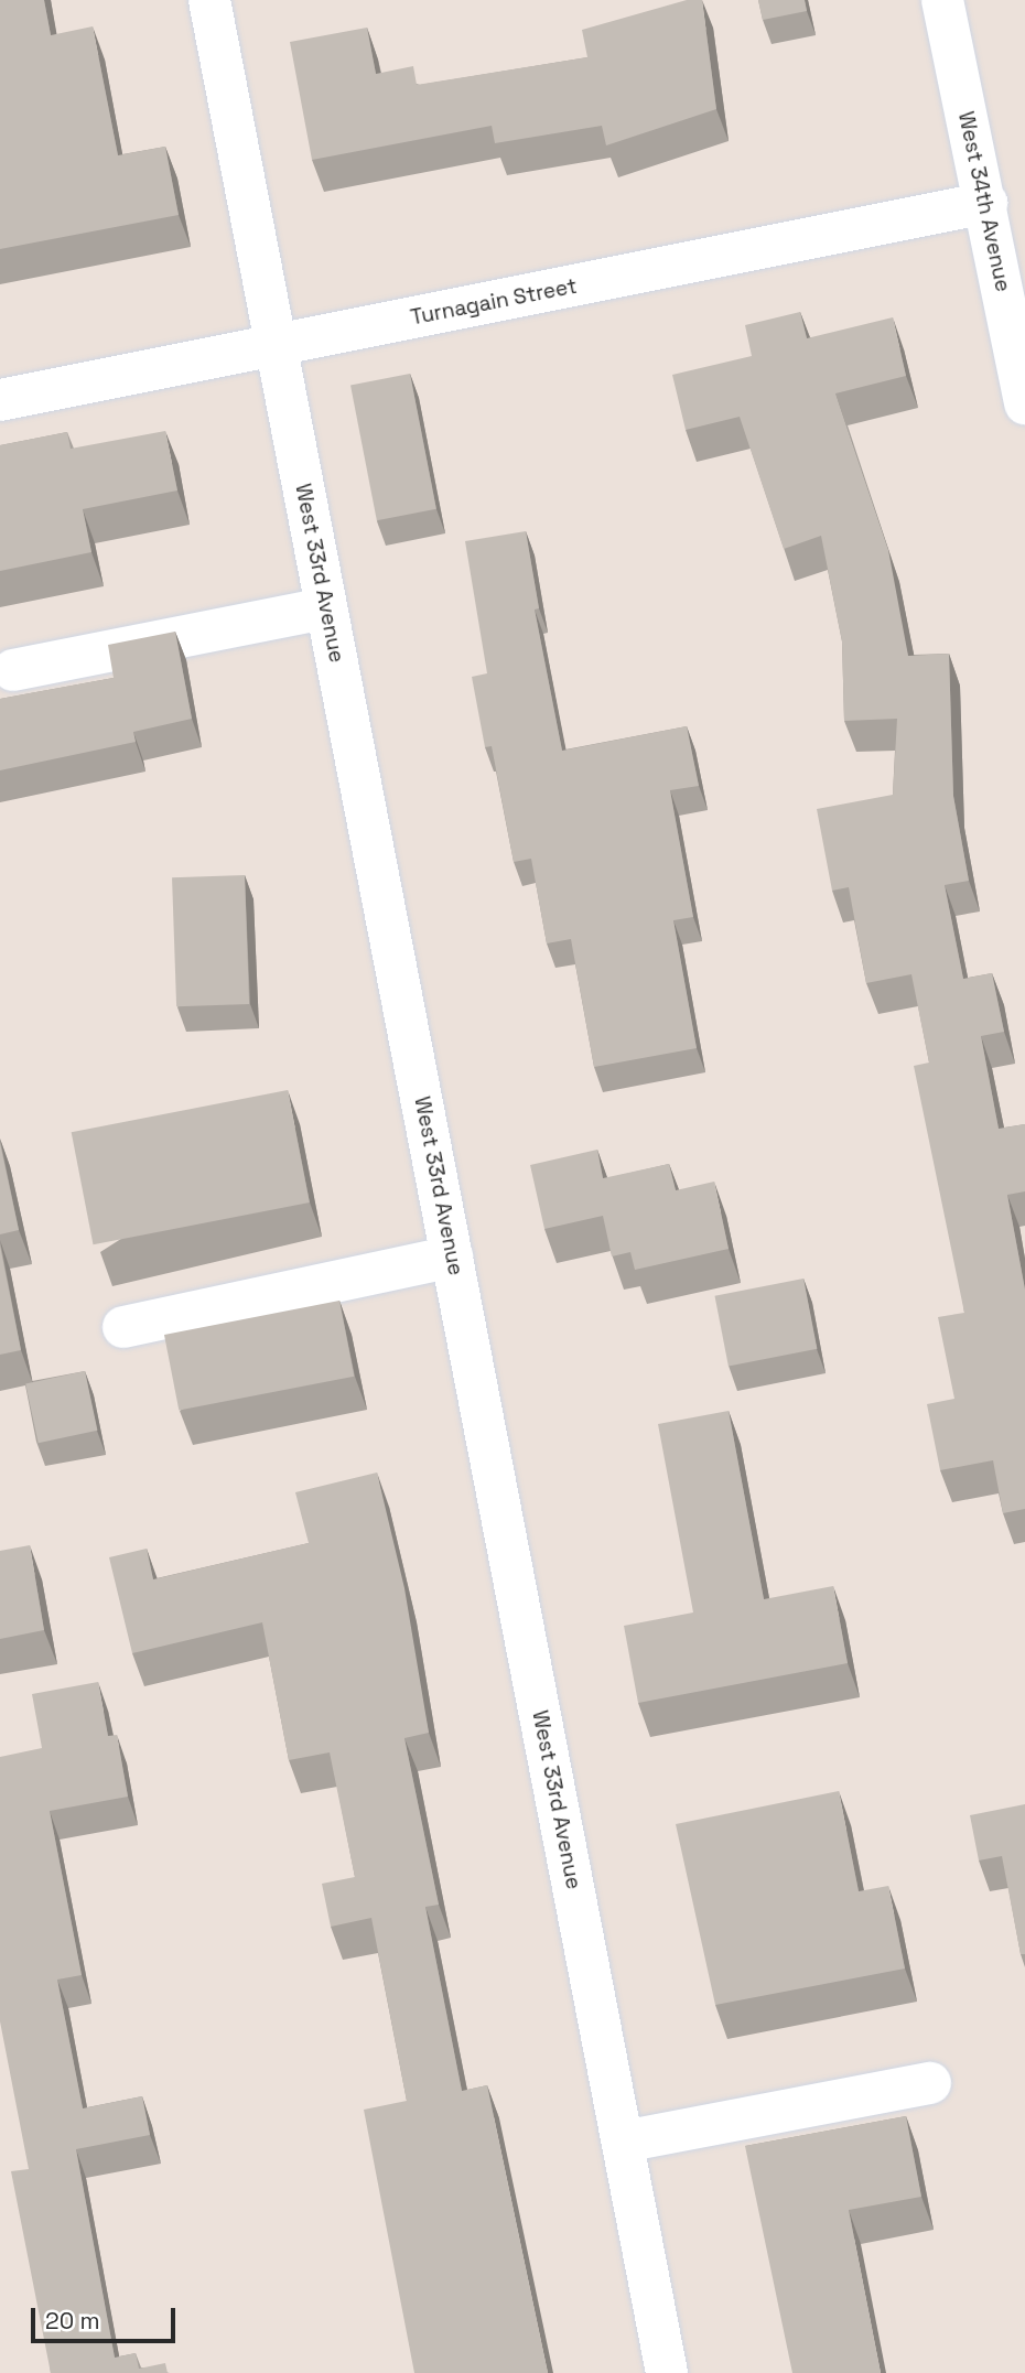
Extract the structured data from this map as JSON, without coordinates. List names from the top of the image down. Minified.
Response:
{"streets":{"street":["West 34th Avenue","Turnagain Street","West 33rd Avenue"]},"crossings":[["West 34th Avenue","Turnagain Street"],["Turnagain Street","West 33rd Avenue"]],"scale_bar":"20 m"}
